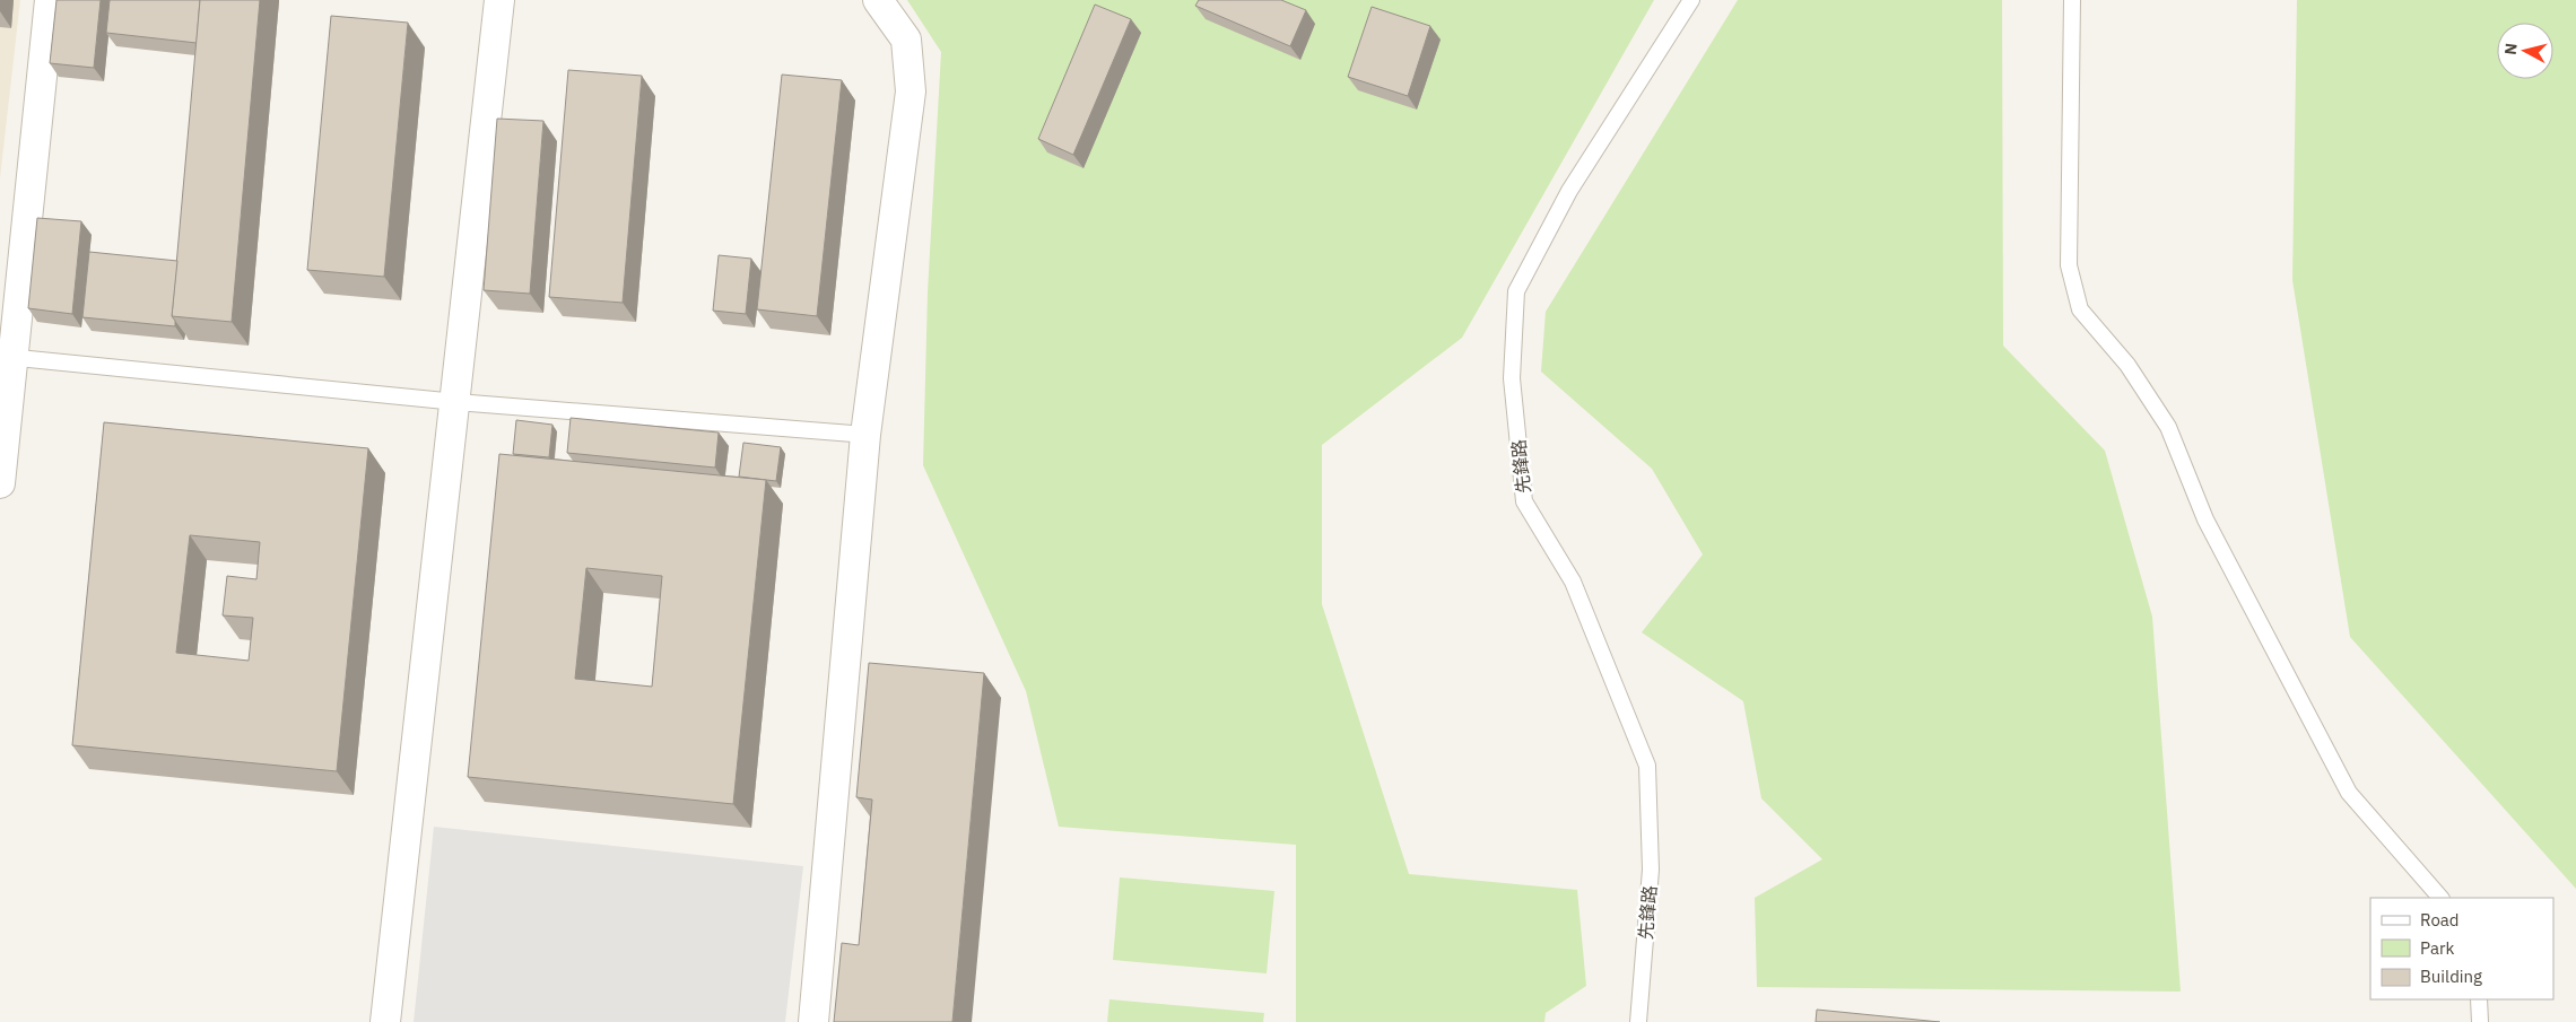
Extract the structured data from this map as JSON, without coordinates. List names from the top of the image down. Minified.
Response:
{"streets":{"lane":["先鋒路"]},"legend":["Road","Park","Building"],"north":"left"}
